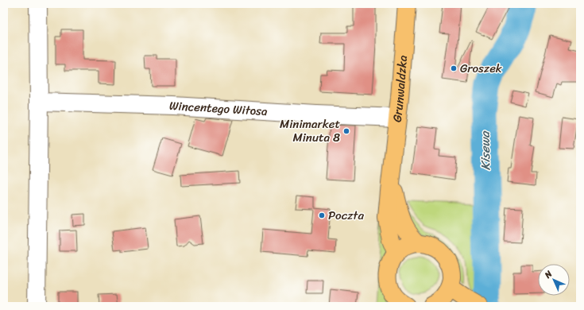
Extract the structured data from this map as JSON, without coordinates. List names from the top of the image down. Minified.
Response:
{"streets":{"main road":["Grunwaldzka"],"street":["Wincentego Witosa"]},"crossings":[["Grunwaldzka","Wincentego Witosa"]],"water":["Kisewa"],"places":["Groszek","Minimarket Minuta 8","Poczta"],"north":"top left"}
